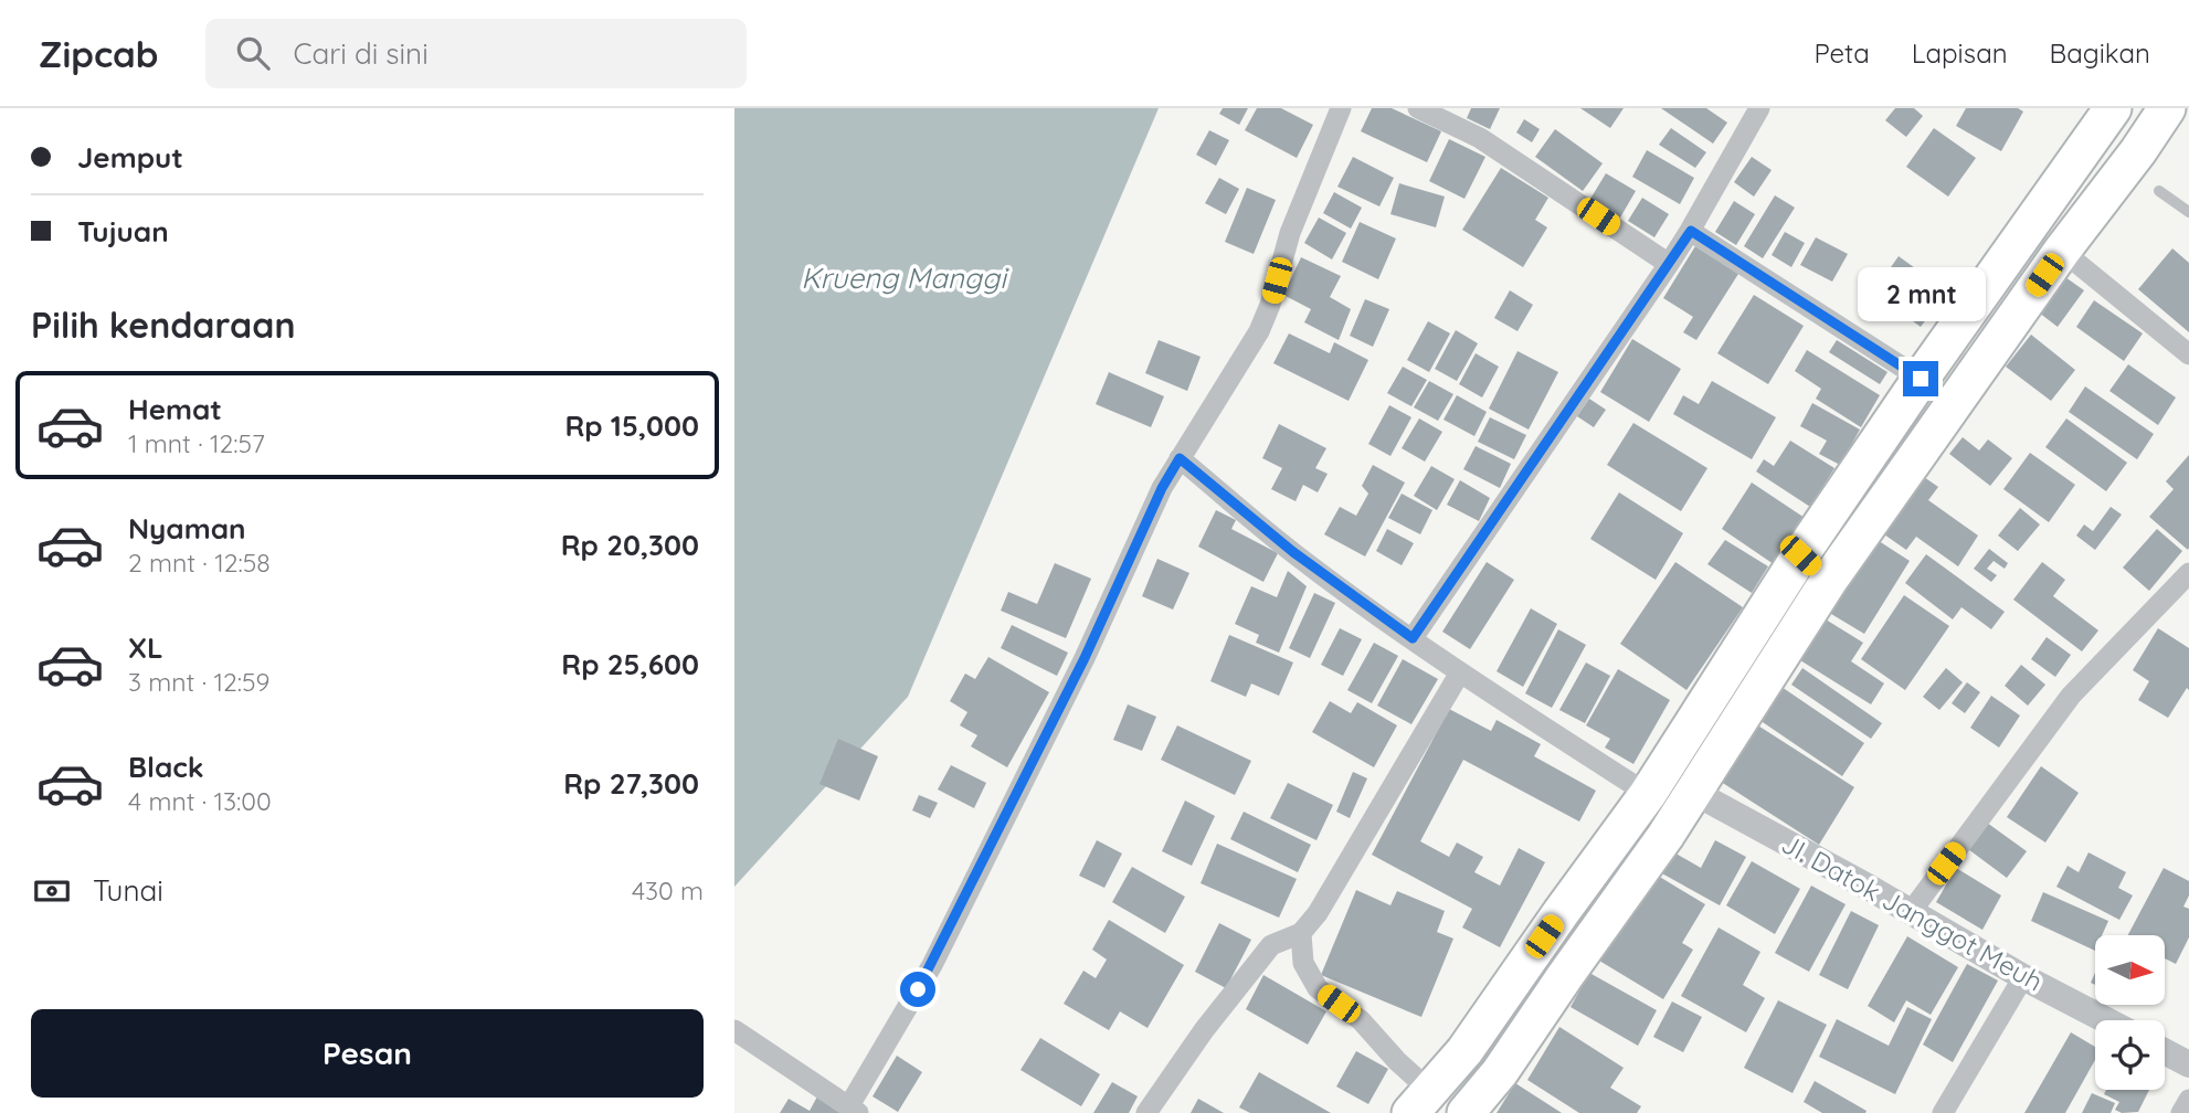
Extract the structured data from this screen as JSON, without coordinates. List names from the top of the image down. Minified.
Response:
{"streets":{"street":["JI. Datok Janggot Meuh"]},"water":["Krueng Manggi"],"north":"right","page":{"header":"Zipcab","search":"Cari di sini","nav":["Peta","Lapisan","Bagikan"],"banner":["Jemput","Tujuan"],"bubble":"2 mnt","heading":"Pilih kendaraan","list":[{"name":"Hemat","note":"1 mnt · 12:57","value":"Rp 15,000"},{"name":"Nyaman","note":"2 mnt · 12:58","value":"Rp 20,300"},{"name":"XL","note":"3 mnt · 12:59","value":"Rp 25,600"},{"name":"Black","note":"4 mnt · 13:00","value":"Rp 27,300"}],"pay":["Tunai","430 m"],"buttons":"Pesan"}}
